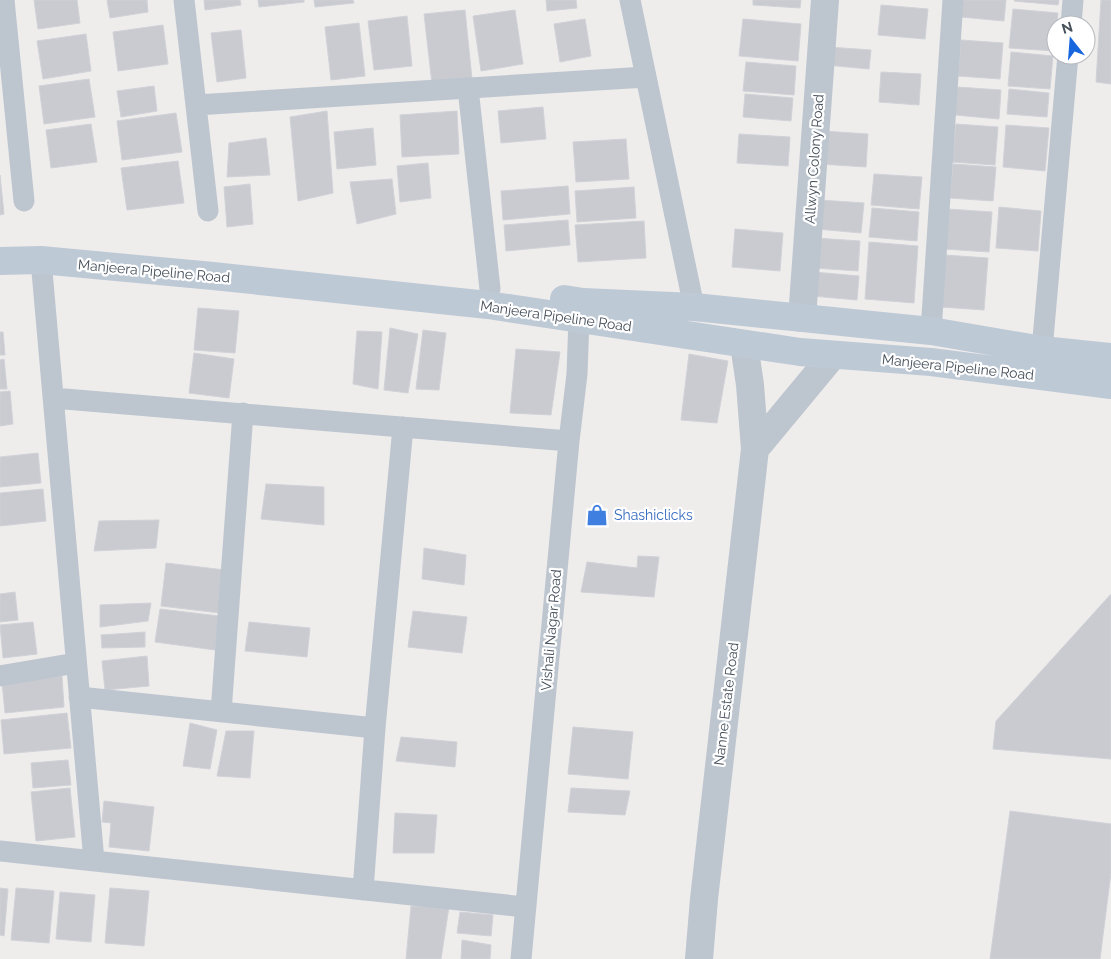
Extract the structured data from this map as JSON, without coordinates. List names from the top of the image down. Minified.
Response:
{"streets":{"main road":["Manjeera Pipeline Road"],"street":["Allwyn Colony Road","Vishali Nagar Road","Nanne Estate Road"]},"crossings":[["Allwyn Colony Road","Manjeera Pipeline Road"],["Manjeera Pipeline Road","Vishali Nagar Road"],["Manjeera Pipeline Road","Nanne Estate Road"]],"places":{"shop":["Shashiclicks"]},"north":"top"}
